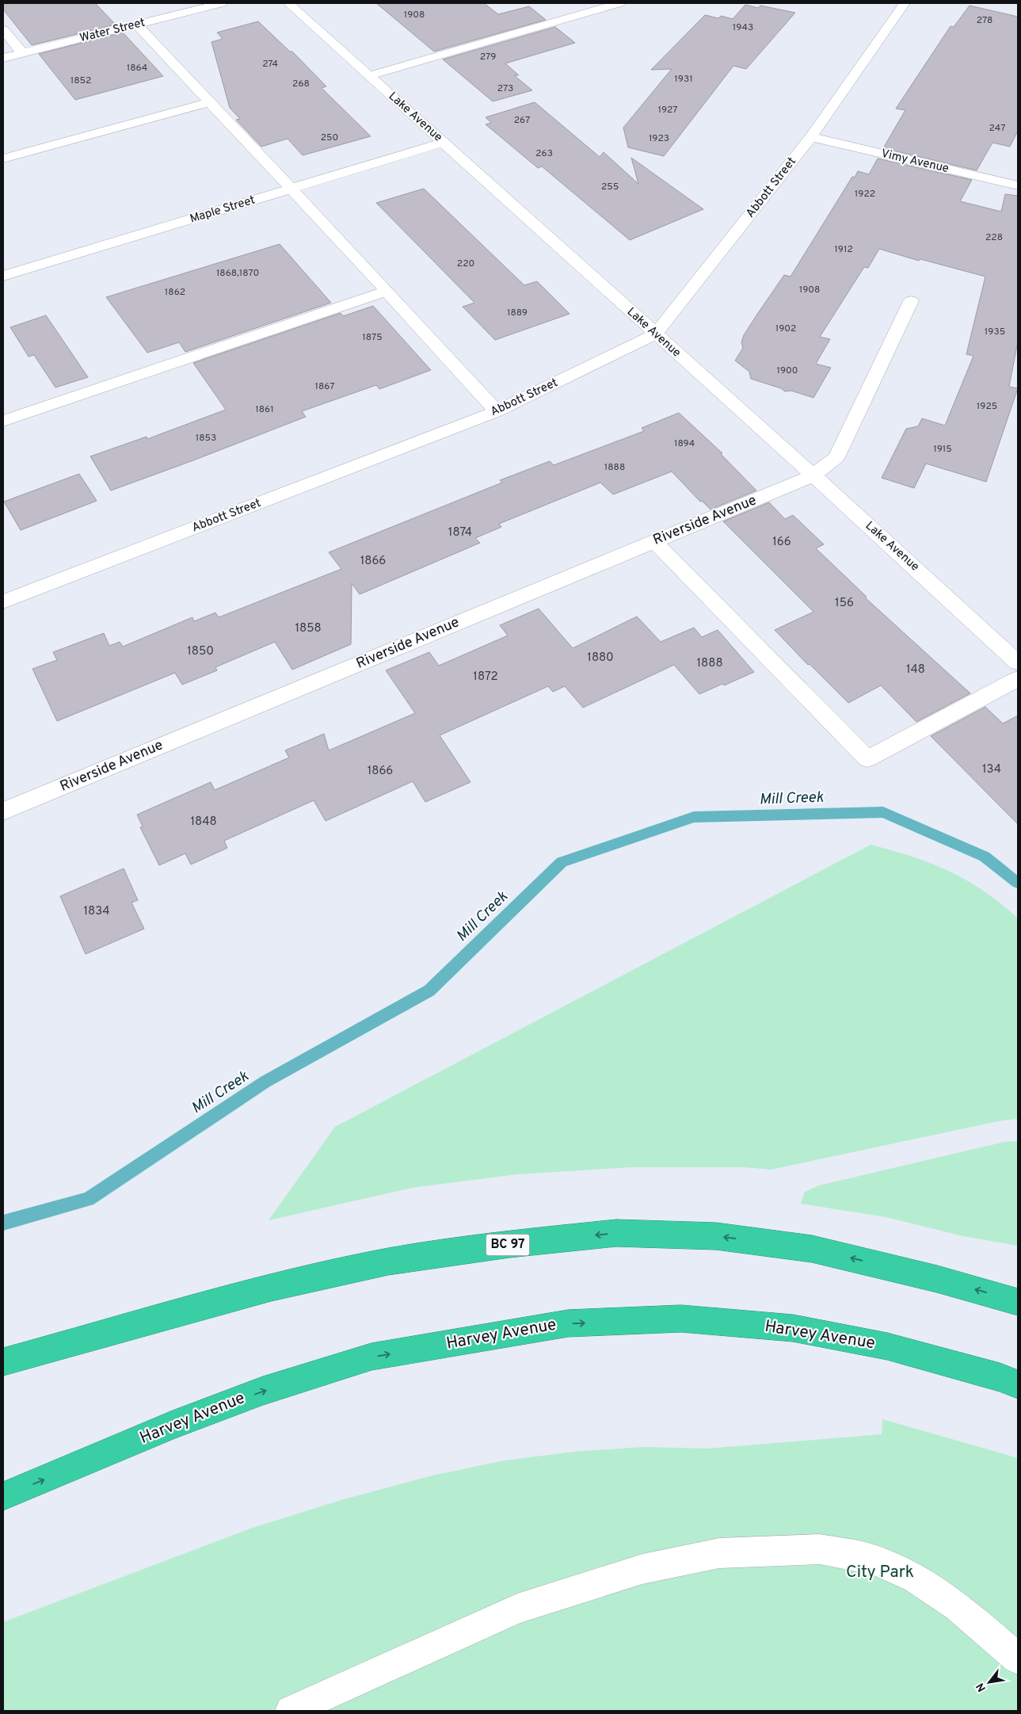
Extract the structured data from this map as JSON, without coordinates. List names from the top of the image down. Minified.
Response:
{"streets":{"highway":["BC 97","Harvey Avenue"],"street":["Water Street","Lake Avenue","Vimy Avenue","Abbott Street","Maple Street","Riverside Avenue"]},"crossings":[["Lake Avenue","Abbott Street"],["Lake Avenue","Maple Street"],["Lake Avenue","Riverside Avenue"],["Vimy Avenue","Abbott Street"]],"water":["Mill Creek"],"parks":["City Park"],"house_numbers":["1908","278","1943","279","274","1864","1931","1852","268","273","1927","267","247","250","1923","263","255","1922","228","1912","220","1868,1870","1908","1862","1889","1902","1935","1875","1900","1867","1925","1861","1853","1894","1915","1888","1874","166","1866","156","1858","1850","1880","1888","148","1872","134","1866","1848","1834"],"north":"bottom left"}
